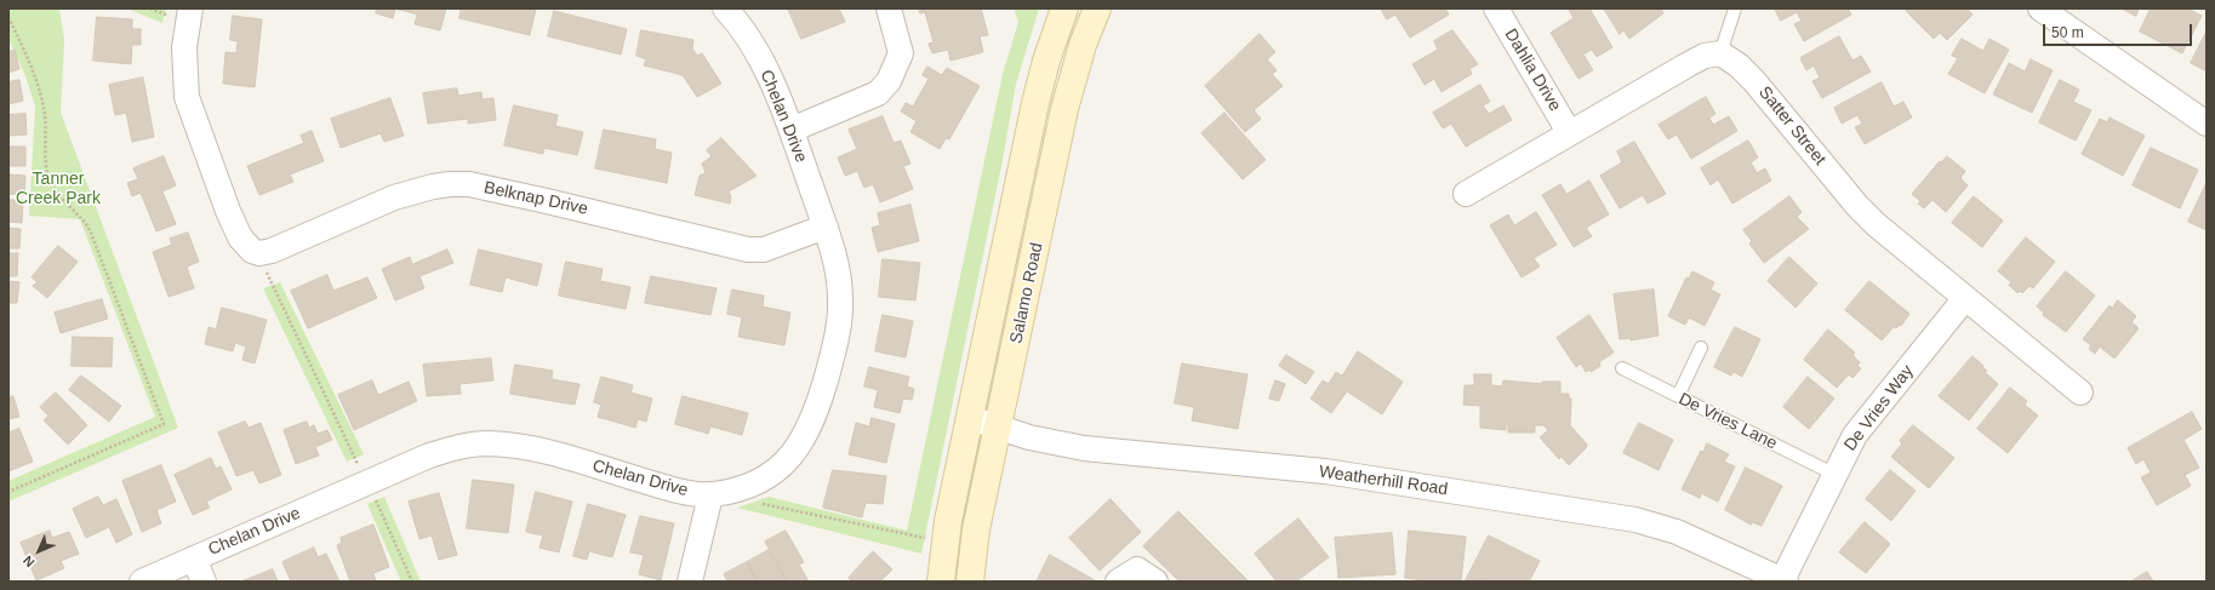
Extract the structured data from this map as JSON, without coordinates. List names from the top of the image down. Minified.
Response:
{"streets":{"main road":["Salamo Road"],"street":["Dahlia Drive","Chelan Drive","Satter Street","Belknap Drive","De Vries Way","Weatherhill Road"],"lane":["De Vries Lane"]},"crossings":[["Chelan Drive","Belknap Drive"],["Satter Street","De Vries Way"],["Salamo Road","Weatherhill Road"],["De Vries Way","De Vries Lane"],["De Vries Way","Weatherhill Road"]],"parks":["Tanner Creek Park"],"scale_bar":"50 m","north":"bottom left"}
